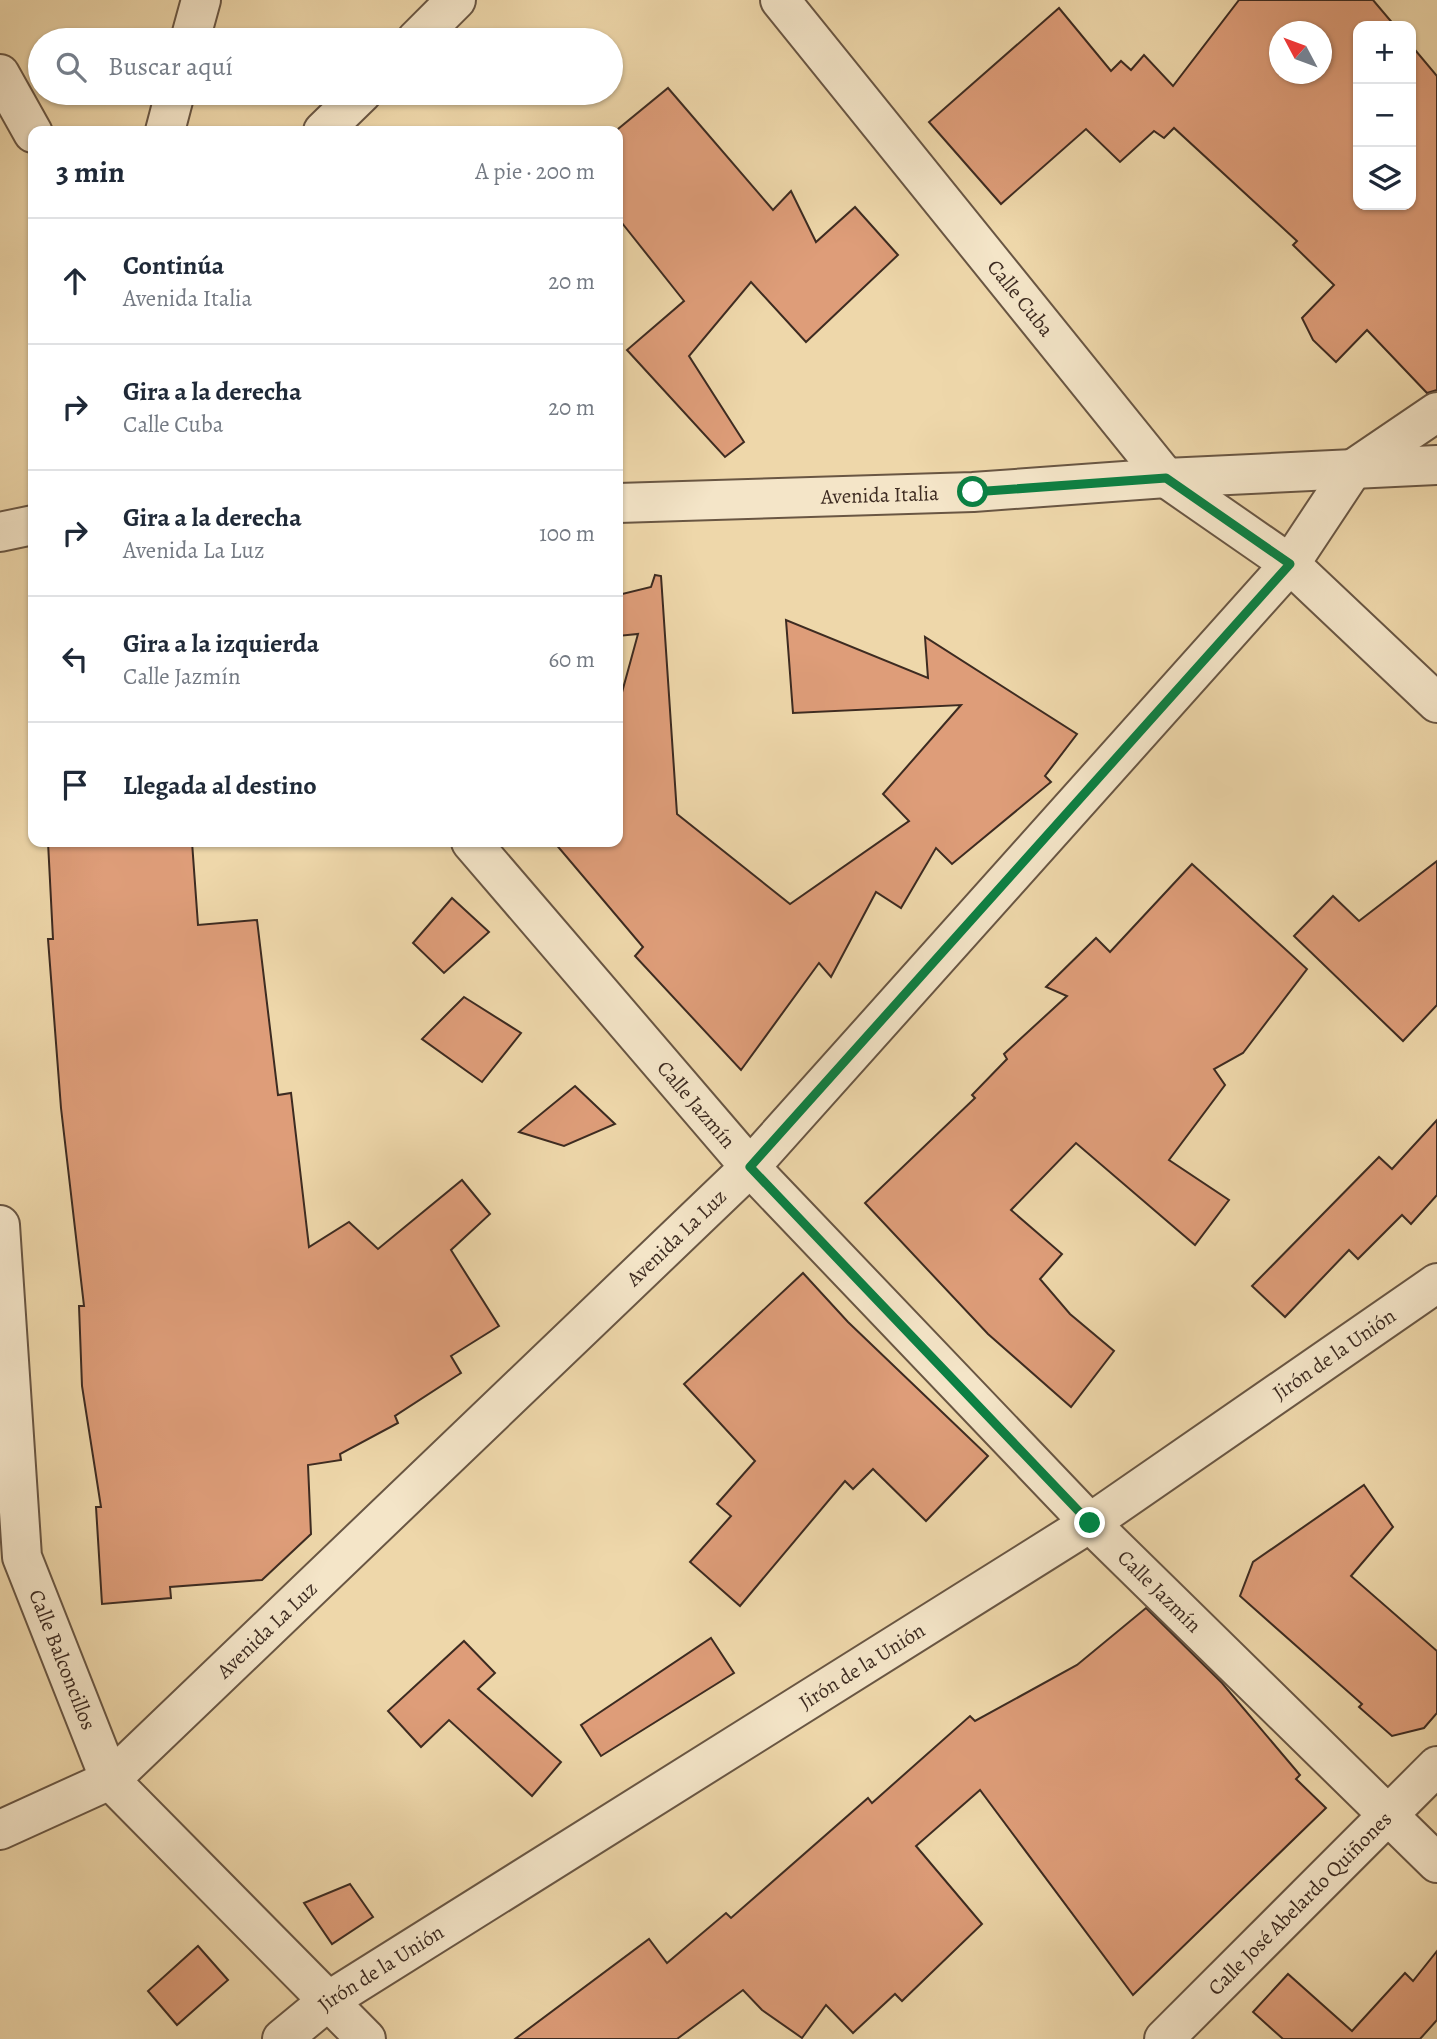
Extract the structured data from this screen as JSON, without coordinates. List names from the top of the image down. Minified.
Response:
{"streets":{"street":["Calle Cuba","Avenida Italia","Calle Jazmín","Avenida La Luz","Jirón de la Unión","Calle Balconcillos","Calle José Abelardo Quiñones"]},"crossings":[["Calle Cuba","Avenida Italia"],["Calle Cuba","Avenida La Luz"],["Avenida Italia","Avenida La Luz"],["Calle Jazmín","Avenida La Luz"],["Calle Jazmín","Jirón de la Unión"],["Calle Jazmín","Calle José Abelardo Quiñones"],["Avenida La Luz","Calle Balconcillos"],["Jirón de la Unión","Calle Balconcillos"]],"north":"top left","page":{"map_buttons":["+","−"],"search":"Buscar aquí","heading":["3 min","A pie · 200 m"],"list":[["Continúa","Avenida Italia","20 m"],["Gira a la derecha","Calle Cuba","20 m"],["Gira a la derecha","Avenida La Luz","100 m"],["Gira a la izquierda","Calle Jazmín","60 m"],"Llegada al destino"]}}
